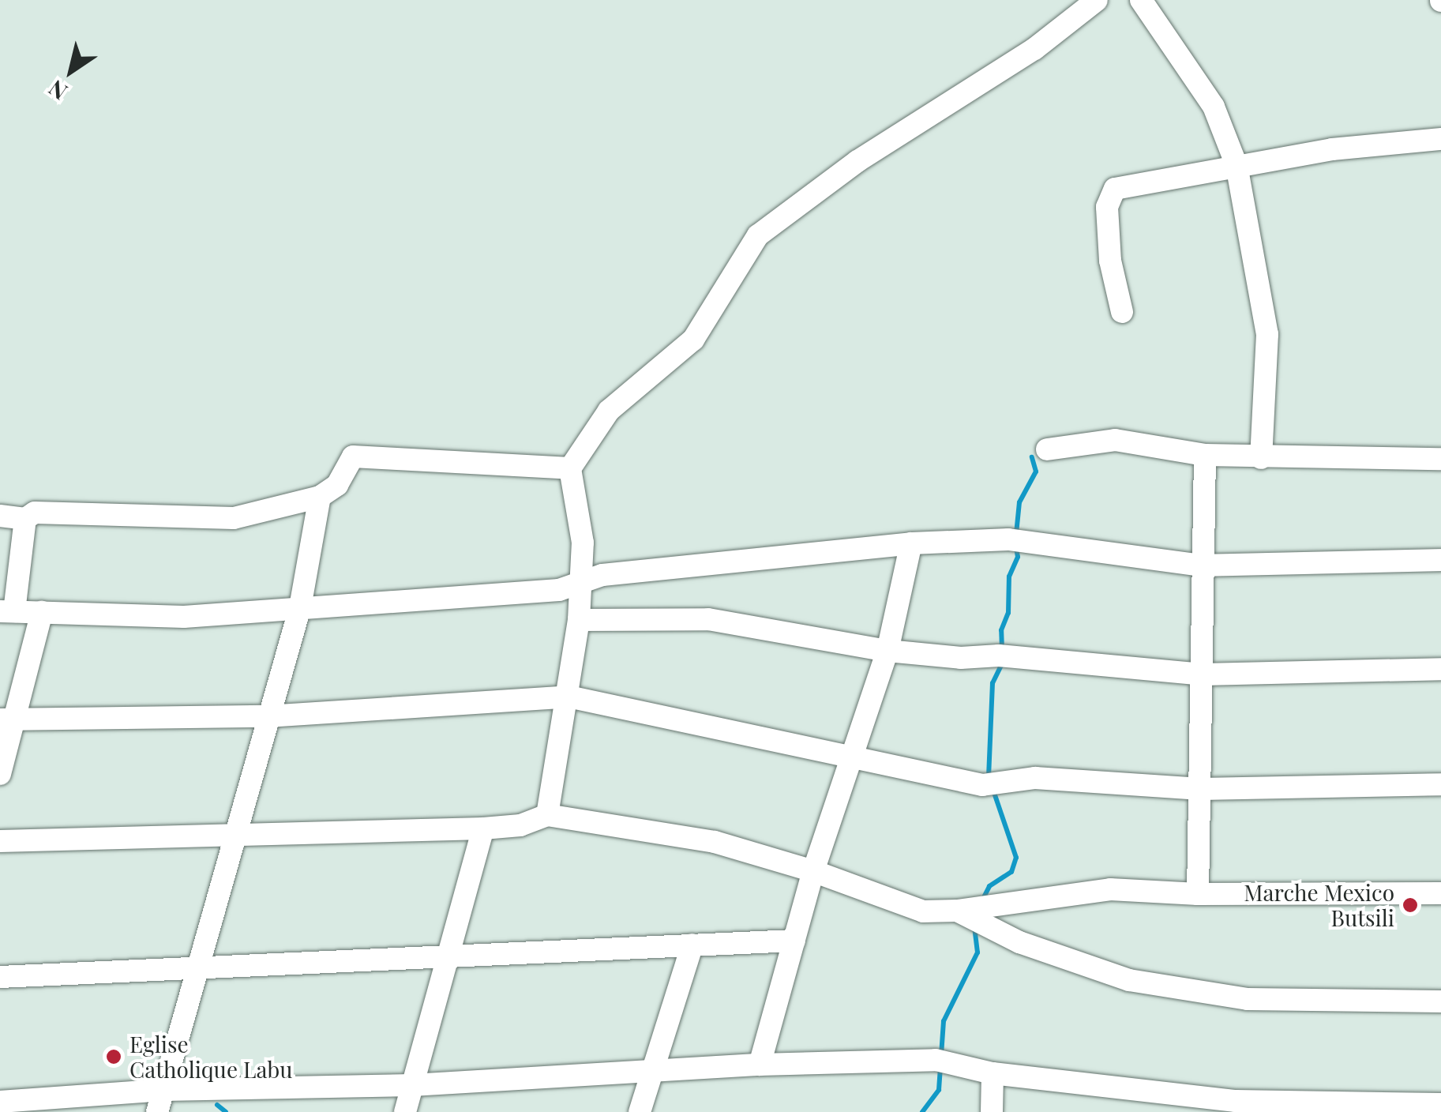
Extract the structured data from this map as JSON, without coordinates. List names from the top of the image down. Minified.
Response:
{"places":["Marche Mexico Butsili","Eglise Catholique Labu"],"north":"bottom left"}
